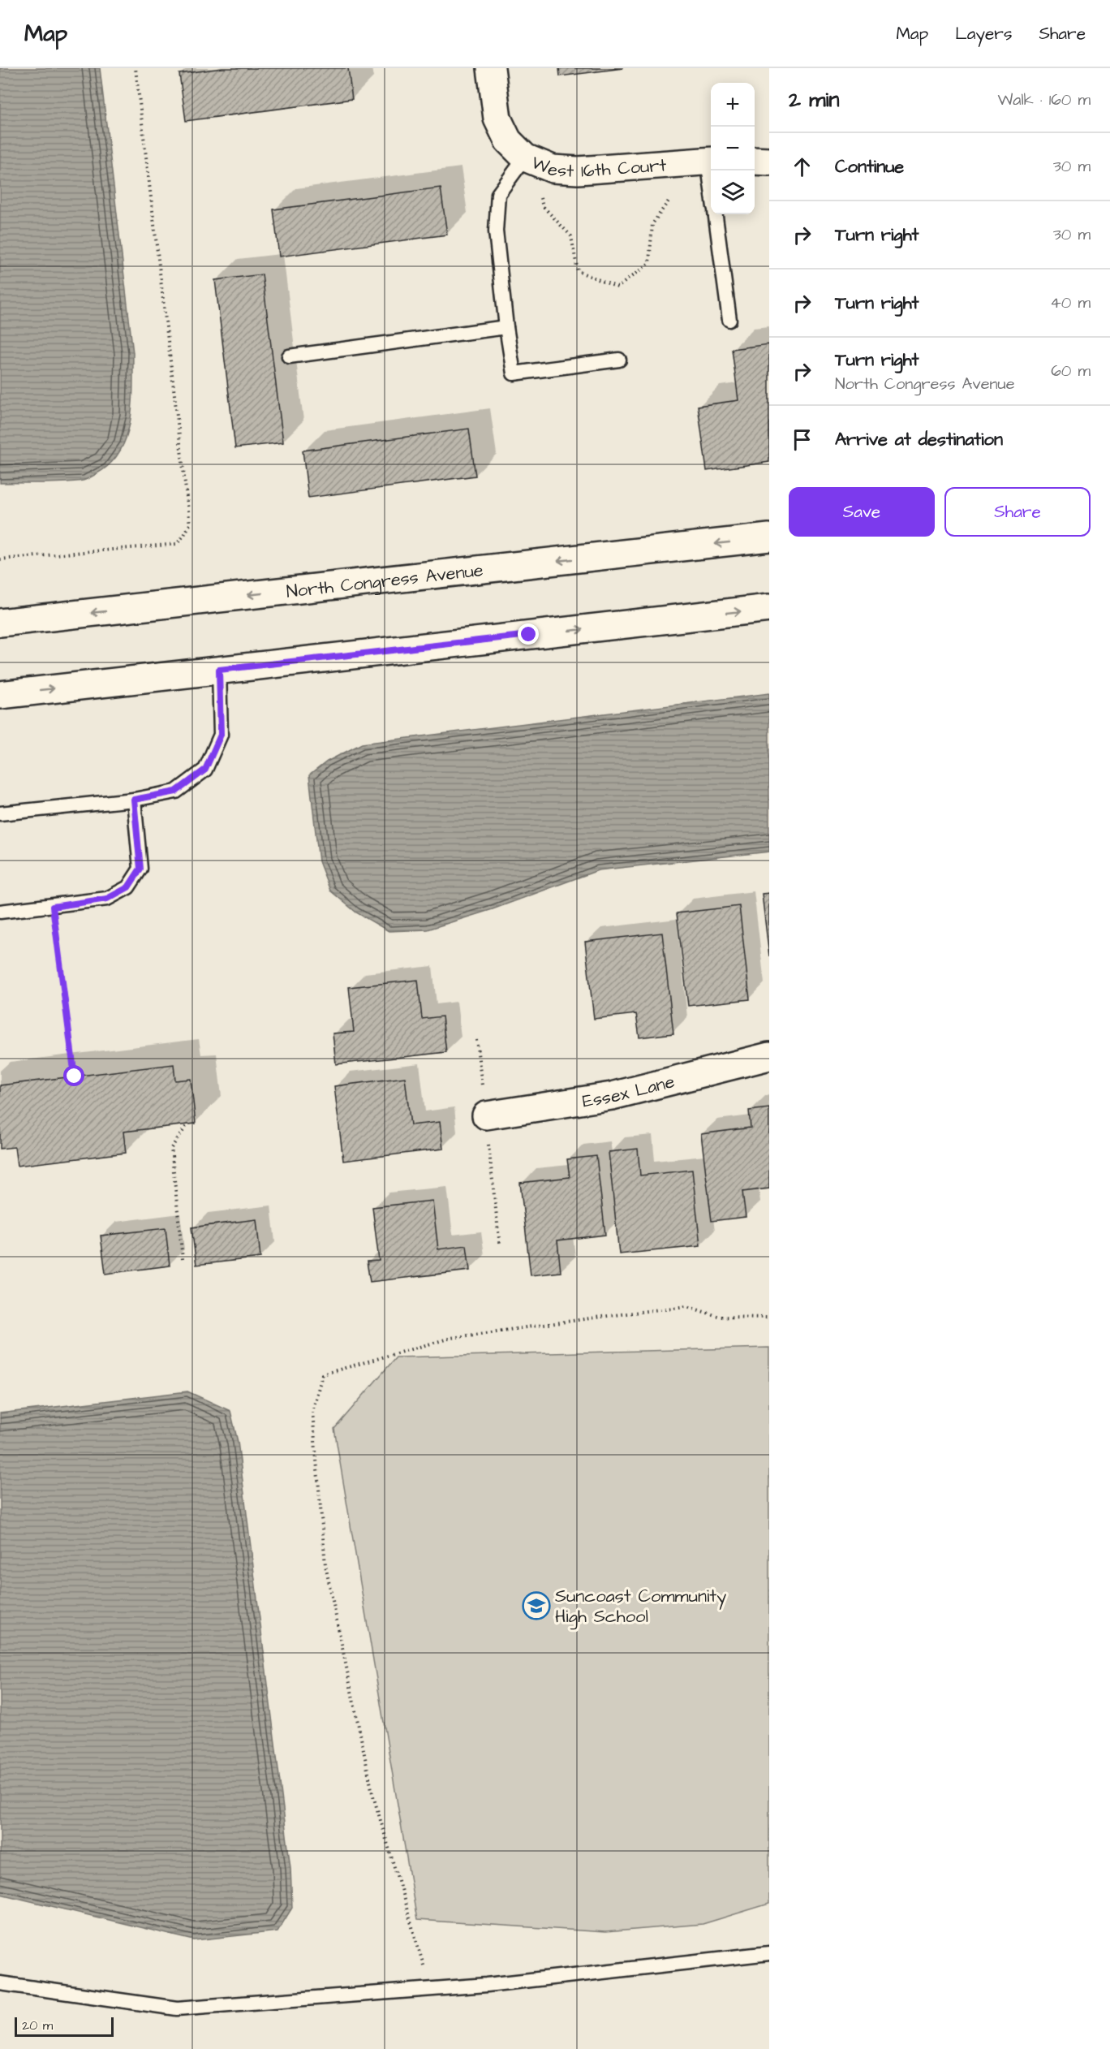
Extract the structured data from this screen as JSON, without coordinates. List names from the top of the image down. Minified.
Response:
{"streets":{"street":["West 16th Court","North Congress Avenue","Essex Lane"]},"places":{"school or university":["Suncoast Community High School"]},"scale_bar":"20 m","page":{"header":"Map","nav":["Map","Layers","Share"],"heading":["2 min","Walk · 160 m"],"map_buttons":["+","−"],"list":[["Continue","30 m"],["Turn right","30 m"],["Turn right","40 m"],["Turn right","North Congress Avenue","60 m"],"Arrive at destination"],"buttons":["Save","Share"],"scale":"20 m"}}
